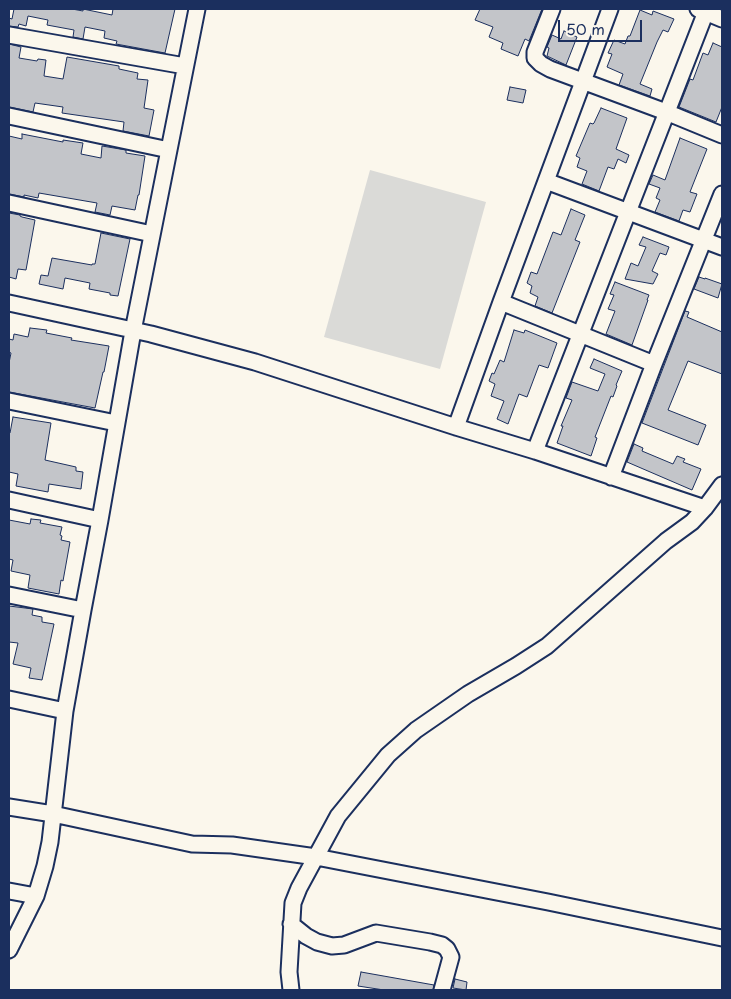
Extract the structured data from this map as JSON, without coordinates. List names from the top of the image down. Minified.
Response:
{"scale_bar":"50 m"}
